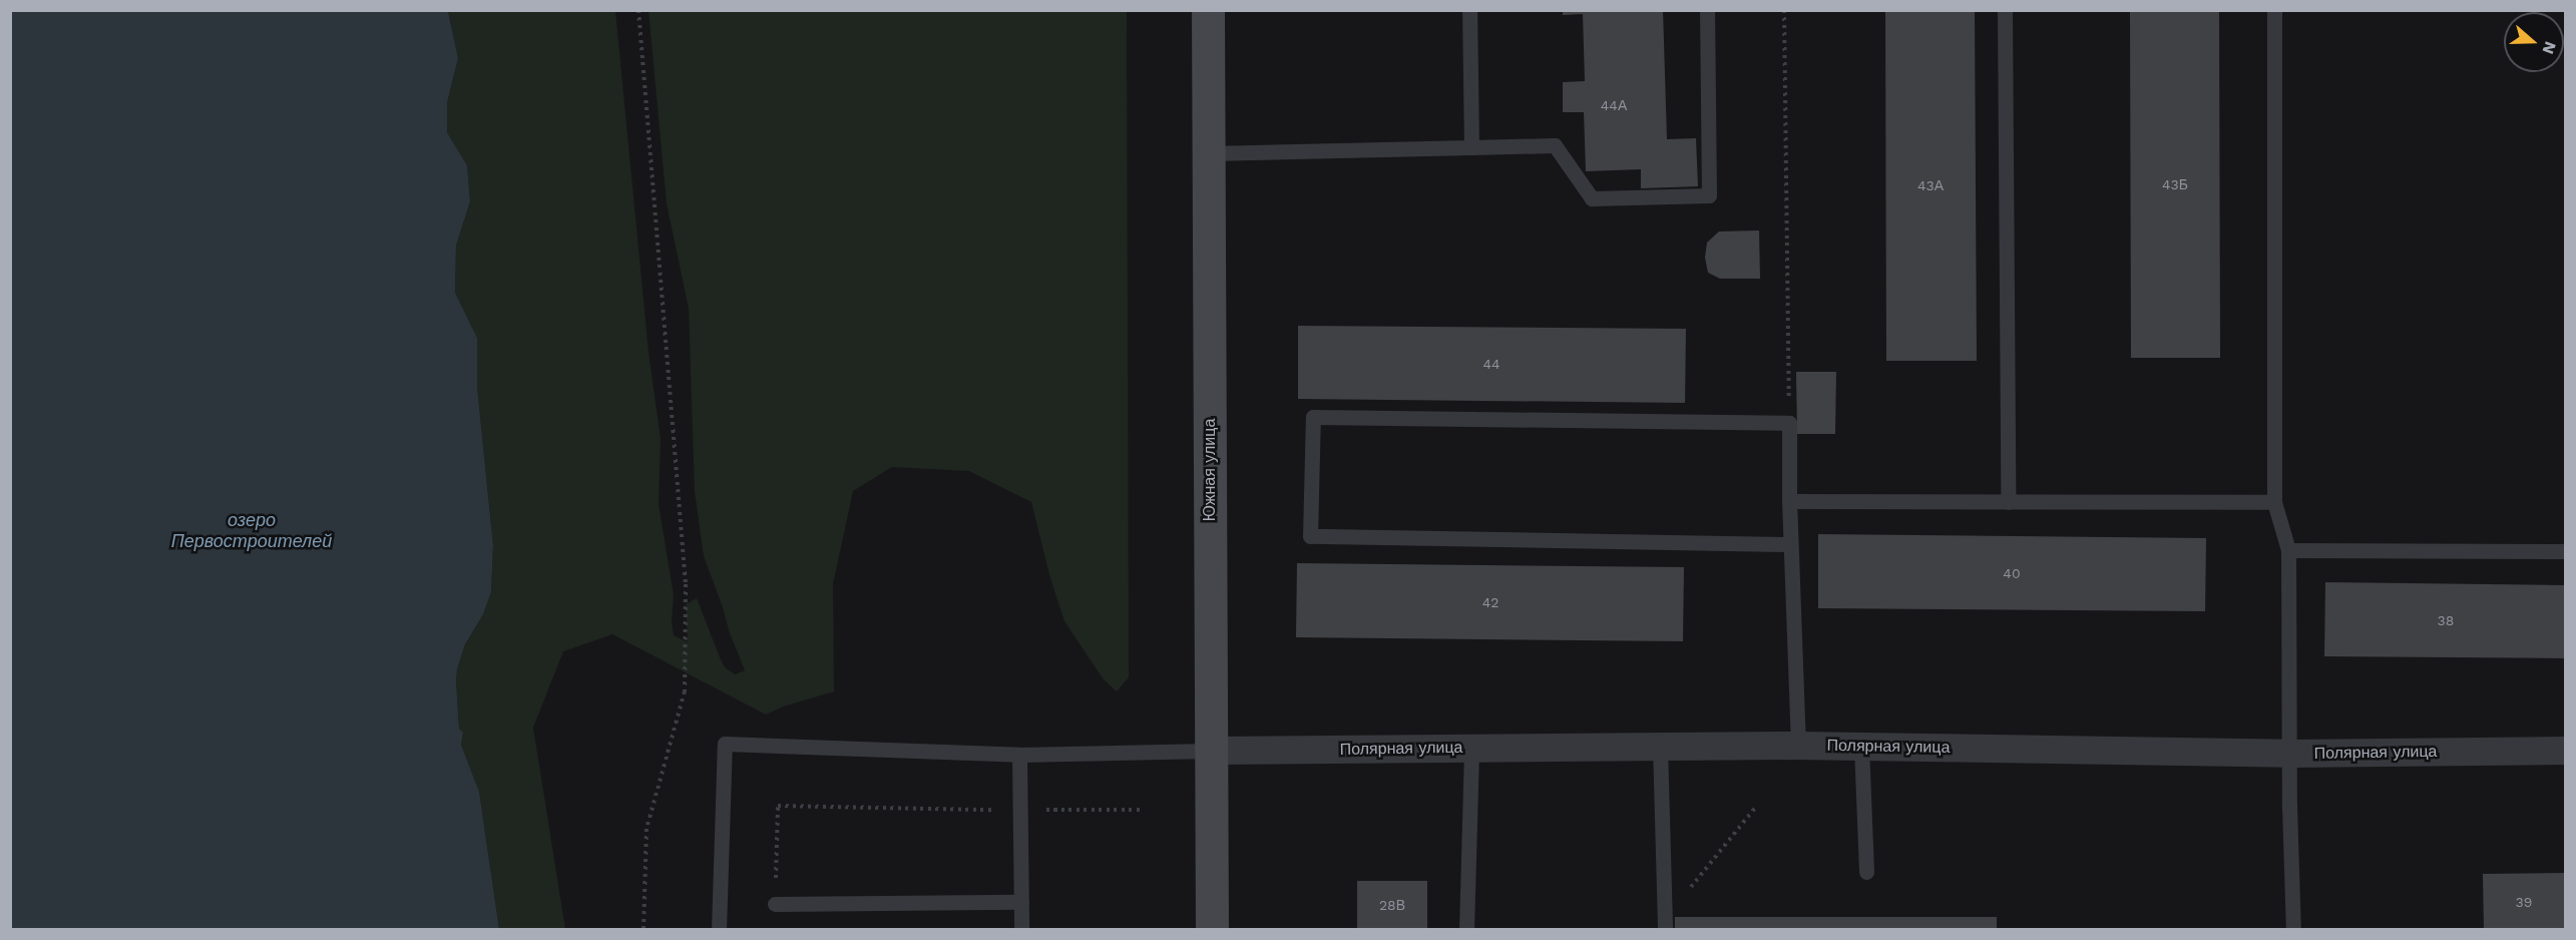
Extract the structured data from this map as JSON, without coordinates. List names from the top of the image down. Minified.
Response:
{"streets":{"main road":["Южная улица"],"street":["Полярная улица"]},"crossings":[["Южная улица","Полярная улица"]],"water":["озеро Первостроителей"],"house_numbers":["44А","43Б","43А","44","40","42","38","39","28В"],"north":"right"}
